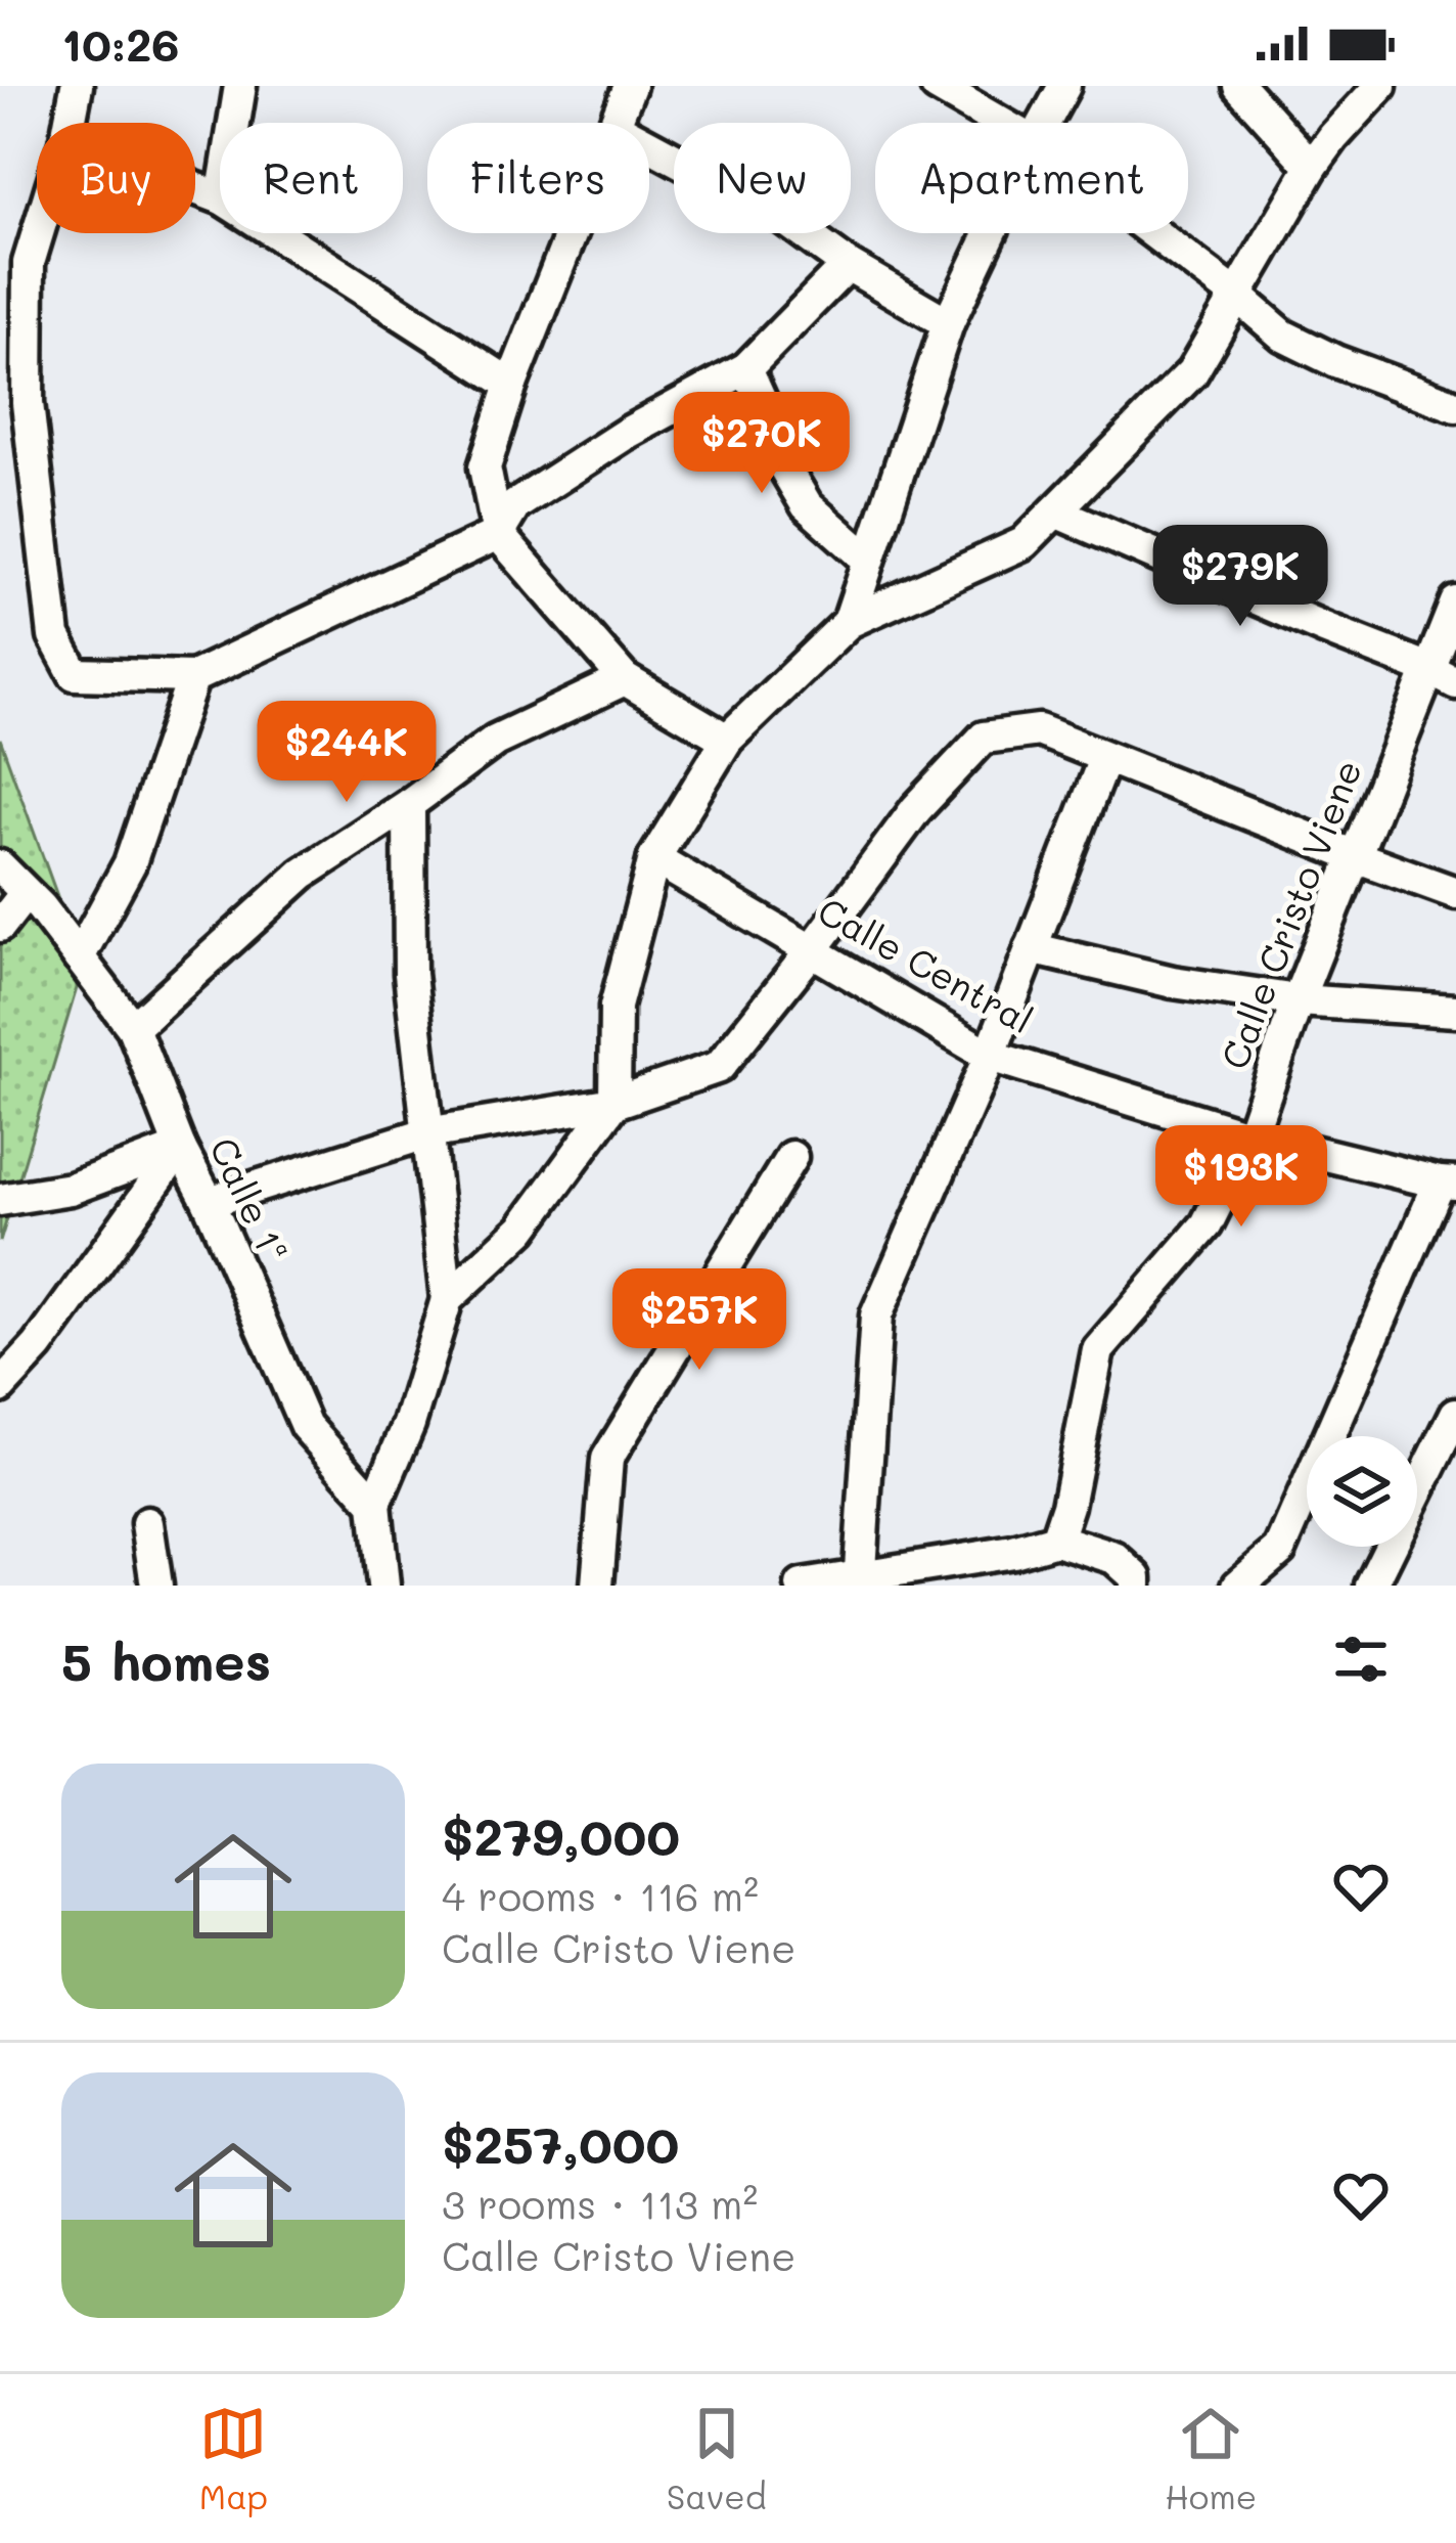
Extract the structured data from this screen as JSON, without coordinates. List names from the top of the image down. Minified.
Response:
{"streets":{"street":["Calle Cristo Viene","Calle Central","Calle 1ª"]},"crossings":[["Calle Cristo Viene","Calle Central"]],"page":{"status":"10:26","chip":["Buy","Rent","Filters","New","Apartment"],"price":["$270K","$279K","$244K","$193K","$257K"],"heading":"5 homes","list":[{"name":"$279,000","note":"4 rooms · 116 m² · Calle Cristo Viene"},{"name":"$257,000","note":"3 rooms · 113 m² · Calle Cristo Viene"}],"tabs":["Map","Saved","Home"]}}
